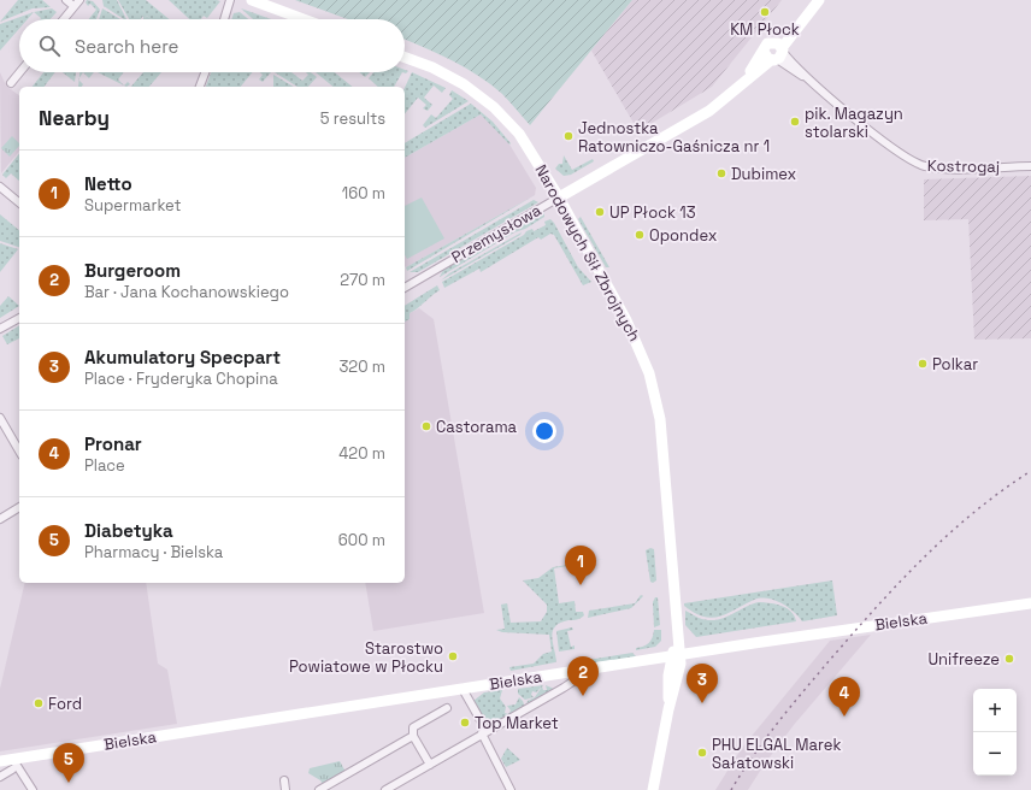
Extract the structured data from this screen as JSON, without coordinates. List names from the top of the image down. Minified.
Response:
{"streets":{"street":["Kostrogaj","Przemysłowa","Narodowych Sił Zbrojnych","Bielska"]},"crossings":[["Kostrogaj","Przemysłowa"],["Przemysłowa","Narodowych Sił Zbrojnych"],["Narodowych Sił Zbrojnych","Bielska"]],"places":["KM Płock","pik. Magazyn stolarski","Jednostka Ratowniczo-Gaśnicza nr 1","Dubimex","UP Płock 13","Opondex","Polkar","Castorama","Starostwo Powiatowe w Płocku","Unifreeze","Ford","Top Market","PHU ELGAL Marek Sałatowski"],"page":{"search":"Search here","heading":["Nearby","5 results"],"list":[{"mark":"1","name":"Netto","note":"Supermarket","value":"160 m"},{"mark":"2","name":"Burgeroom","note":"Bar · Jana Kochanowskiego","value":"270 m"},{"mark":"3","name":"Akumulatory Specpart","note":"Place · Fryderyka Chopina","value":"320 m"},{"mark":"4","name":"Pronar","note":"Place","value":"420 m"},{"mark":"5","name":"Diabetyka","note":"Pharmacy · Bielska","value":"600 m"}],"pins":["1","2","3","4","5"],"map_buttons":["+","−"]}}
